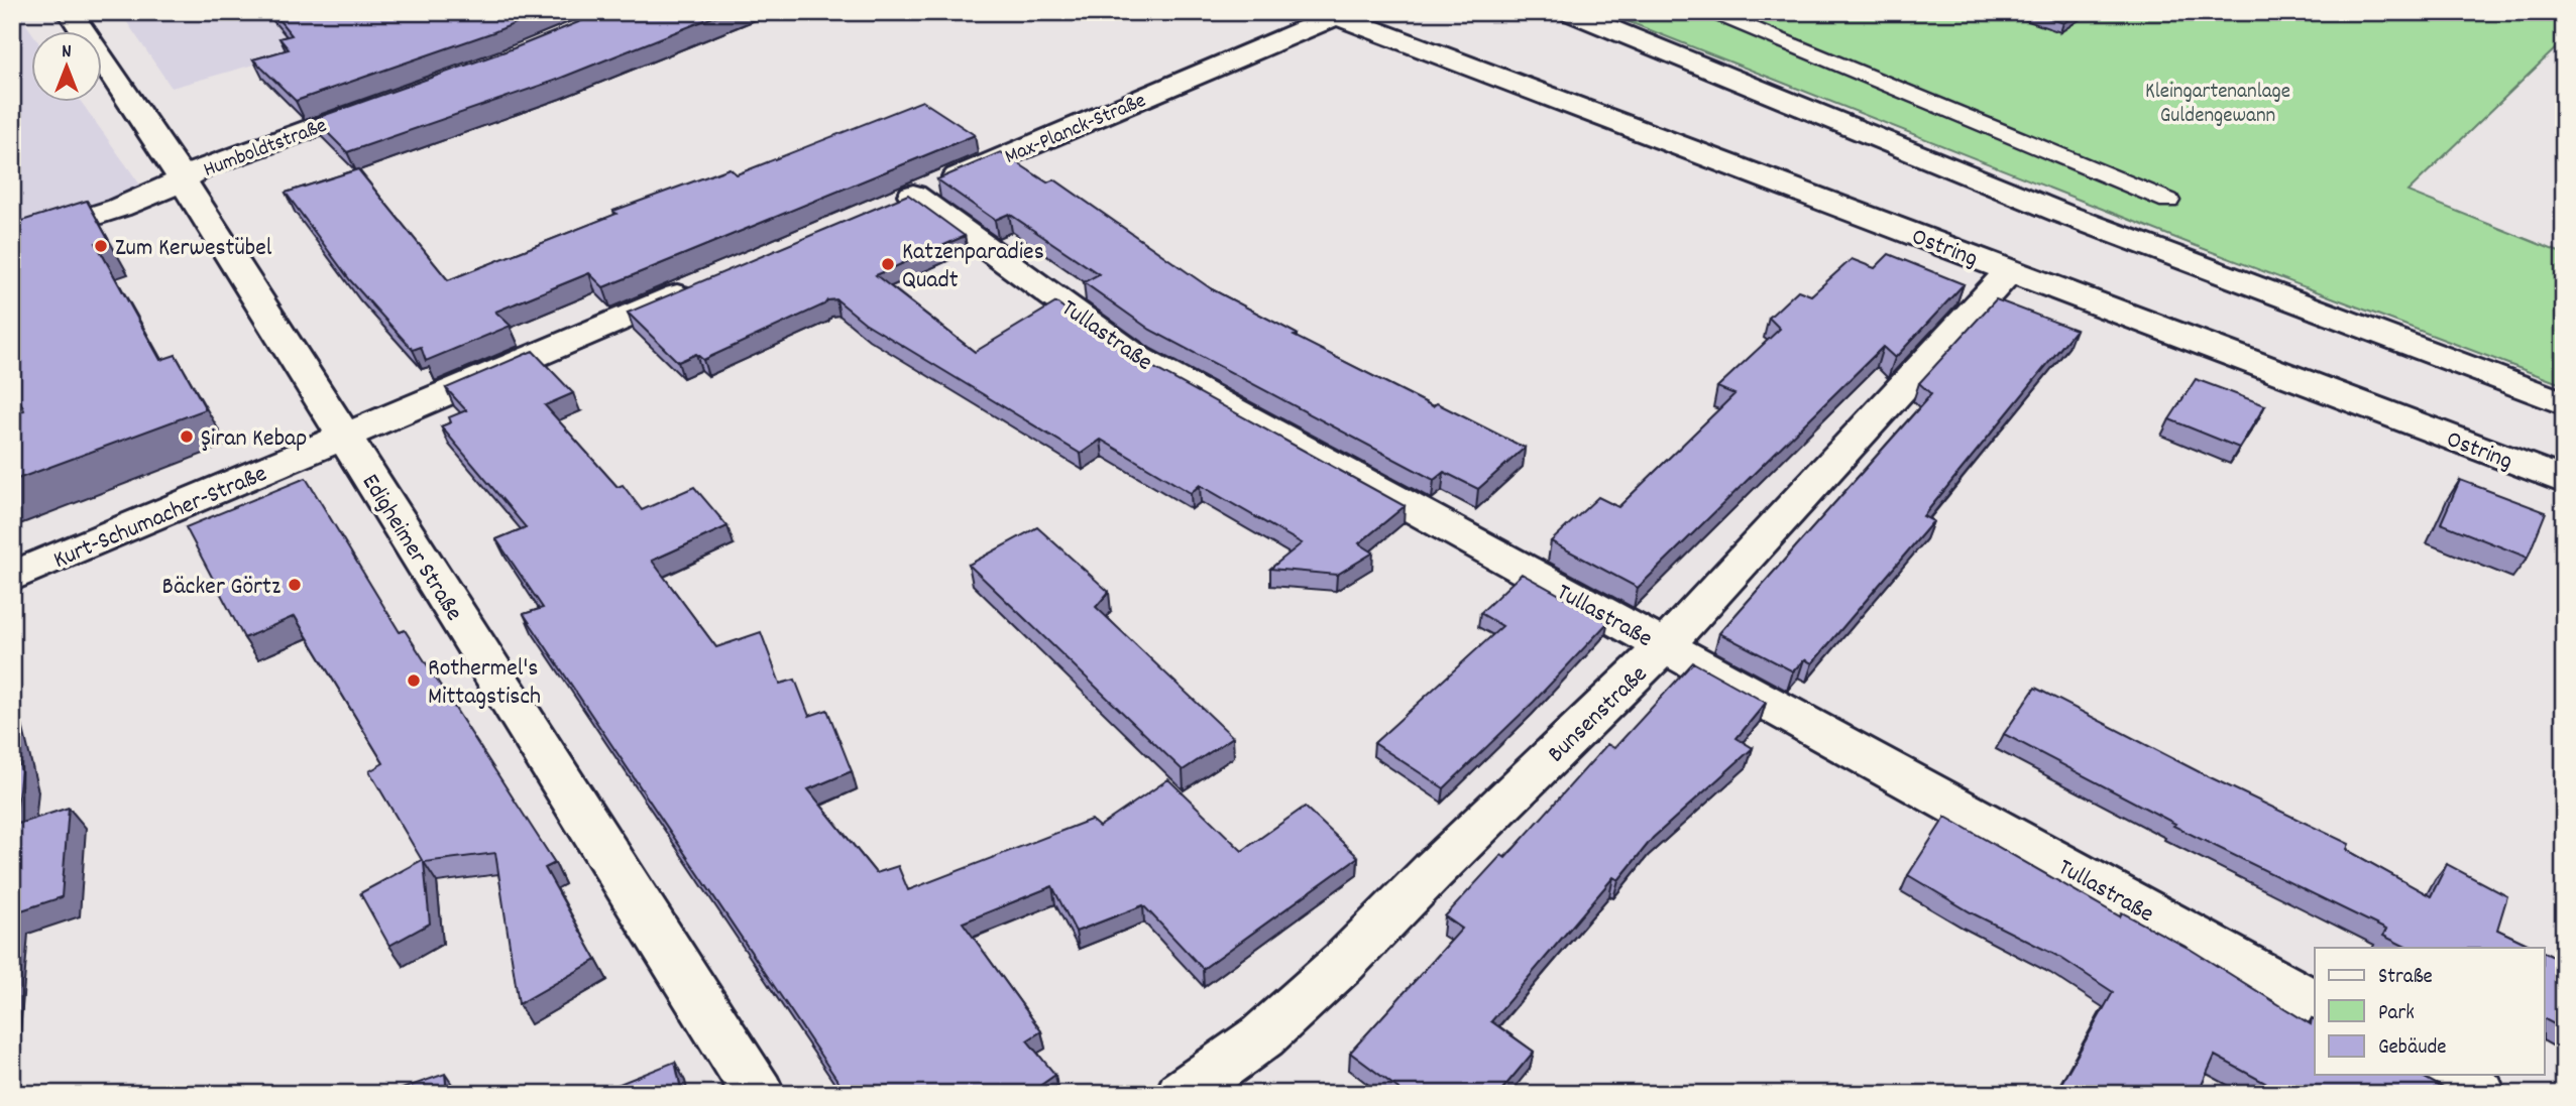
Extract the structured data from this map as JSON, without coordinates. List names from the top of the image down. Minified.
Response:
{"streets":{"street":["Max-Planck-Straße","Humboldtstraße","Ostring","Tullastraße","Kurt-Schumacher-Straße","Edigheimer Straße","Bunsenstraße"]},"crossings":[["Max-Planck-Straße","Ostring"],["Max-Planck-Straße","Tullastraße"],["Humboldtstraße","Edigheimer Straße"],["Ostring","Bunsenstraße"],["Tullastraße","Bunsenstraße"],["Kurt-Schumacher-Straße","Edigheimer Straße"]],"parks":["Kleingartenanlage Guldengewann"],"places":["Zum Kerwestübel","Katzenparadies Quadt","Şiran Kebap","Bäcker Görtz","Rothermel's Mittagstisch"],"legend":["Straße","Park","Gebäude"],"north":"top"}
